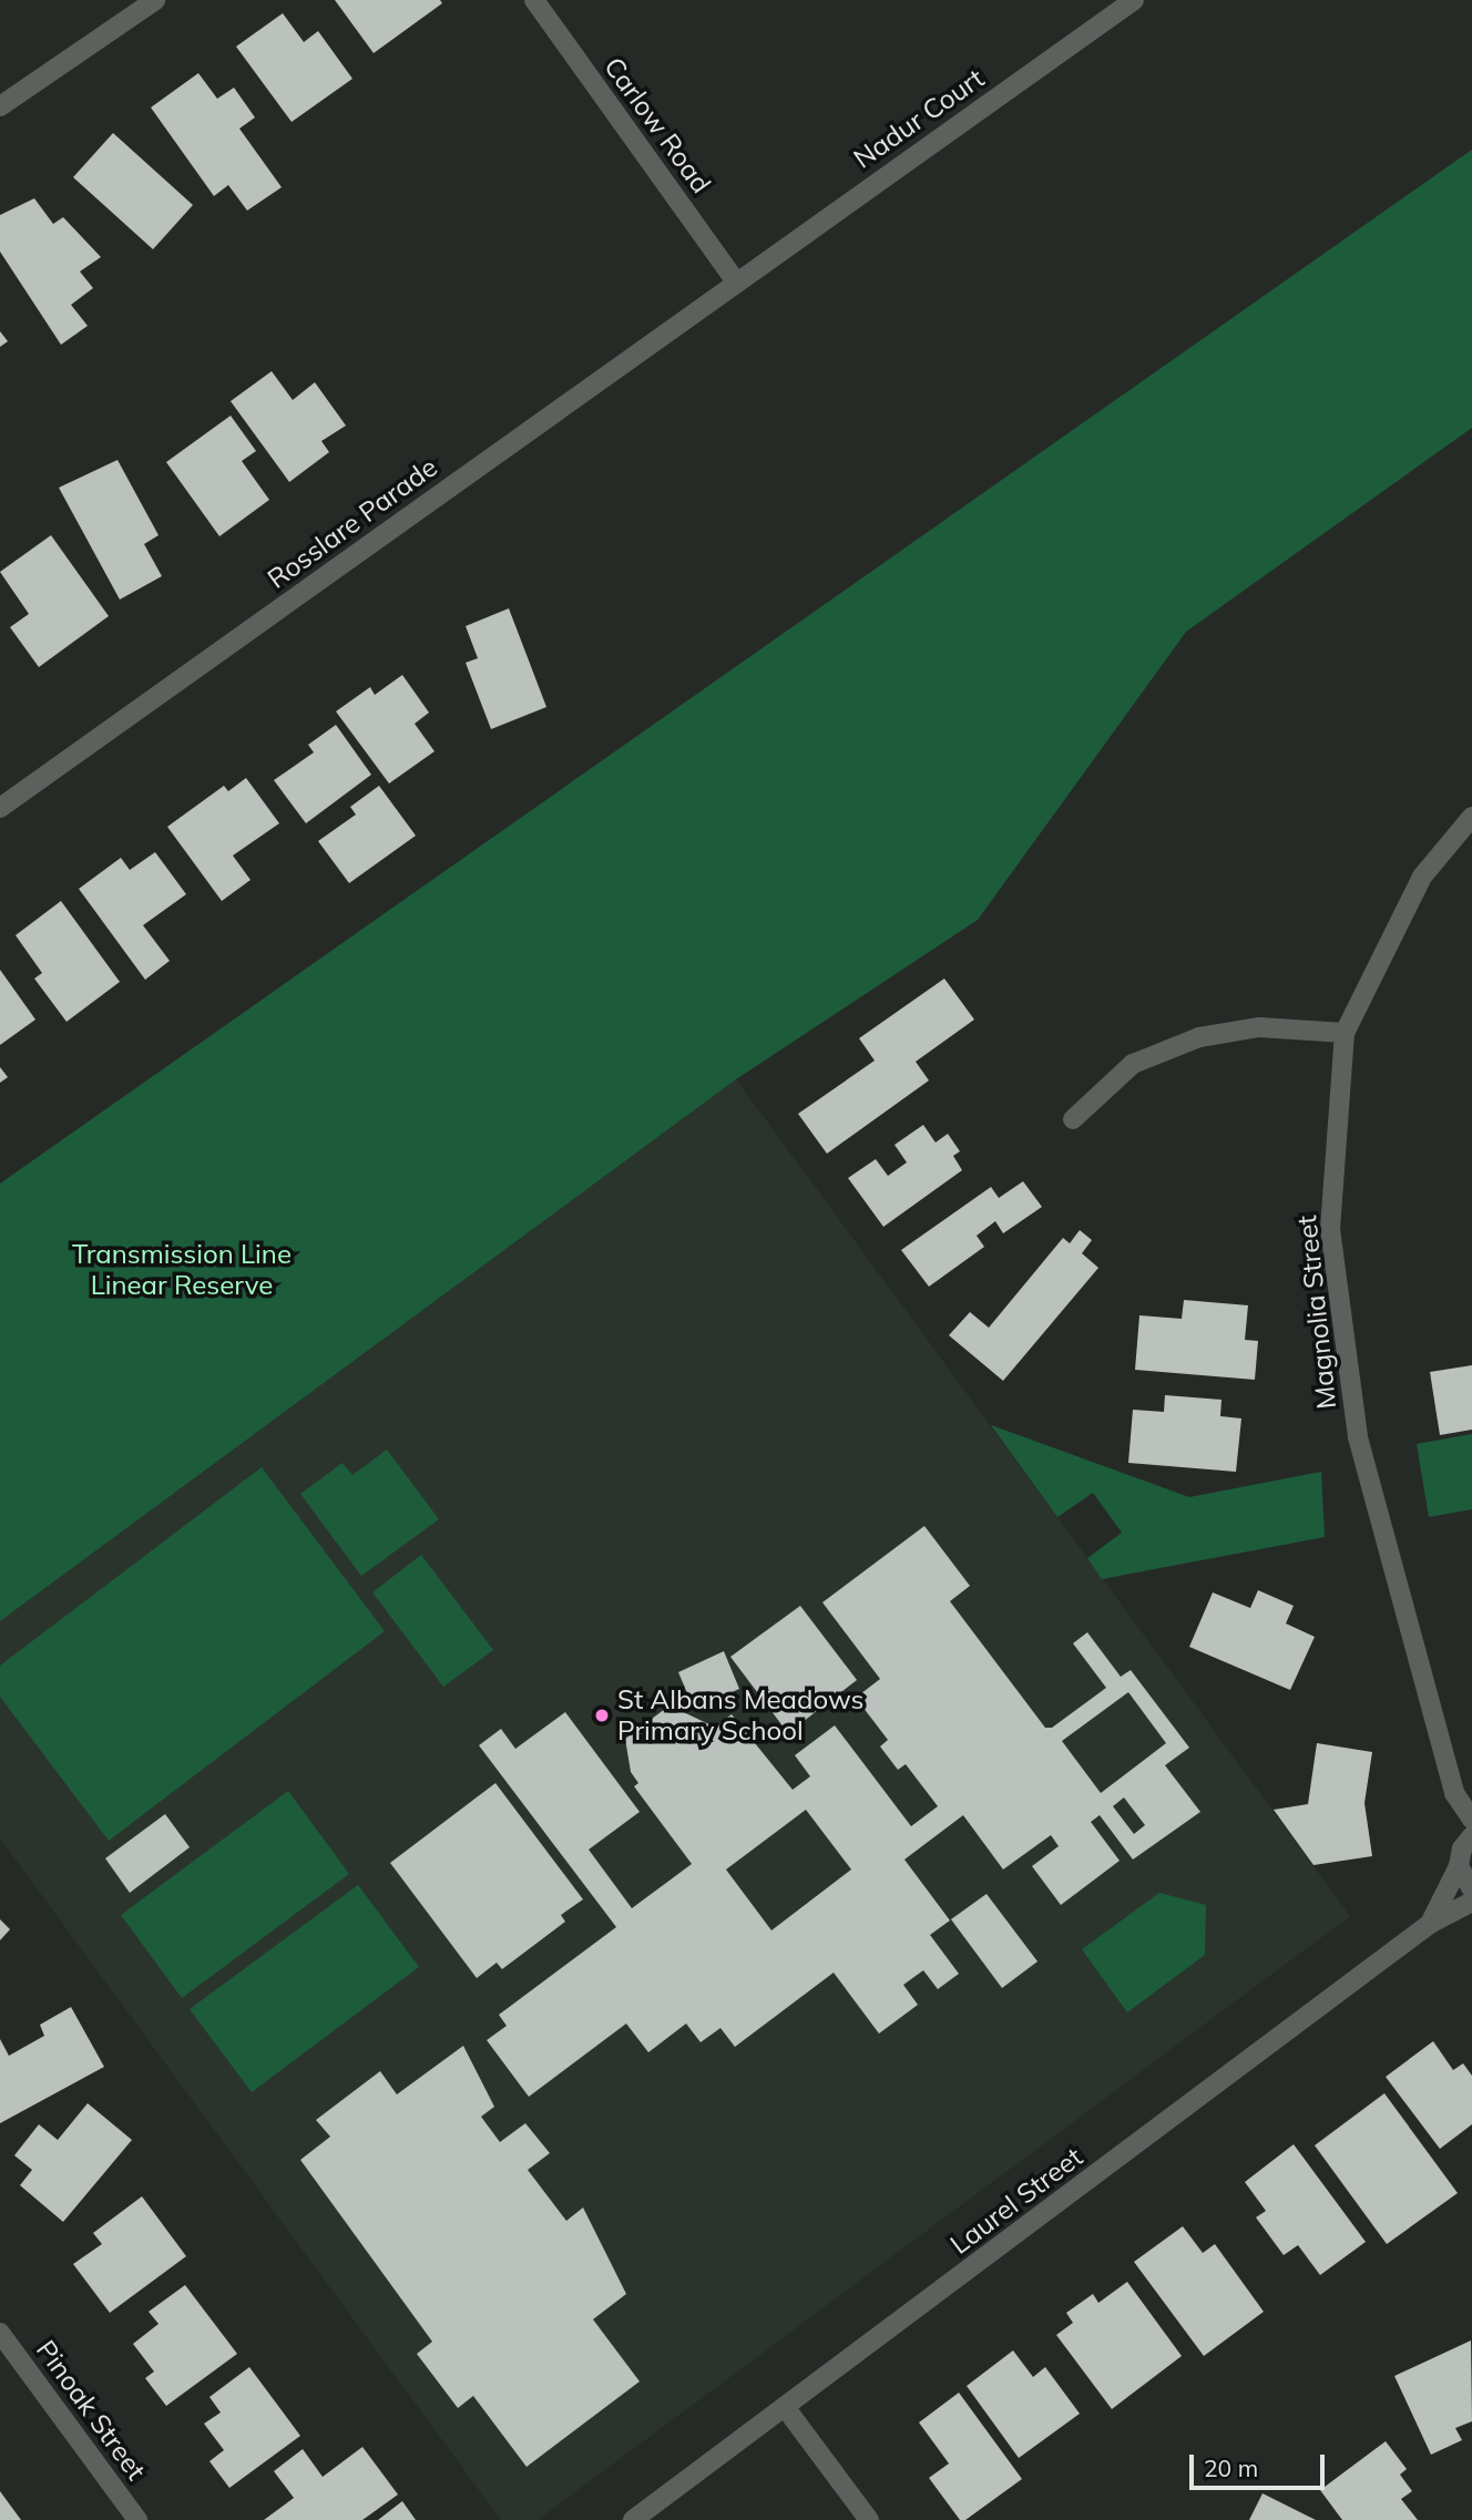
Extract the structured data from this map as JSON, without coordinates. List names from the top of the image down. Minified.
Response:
{"streets":{"street":["Nadur Court","Carlow Road","Rosslare Parade","Magnolia Street","Laurel Street","Pinoak Street"]},"crossings":[["Nadur Court","Carlow Road"],["Nadur Court","Rosslare Parade"],["Carlow Road","Rosslare Parade"]],"parks":["Transmission Line Linear Reserve"],"places":["St Albans Meadows Primary School"],"scale_bar":"20 m"}
